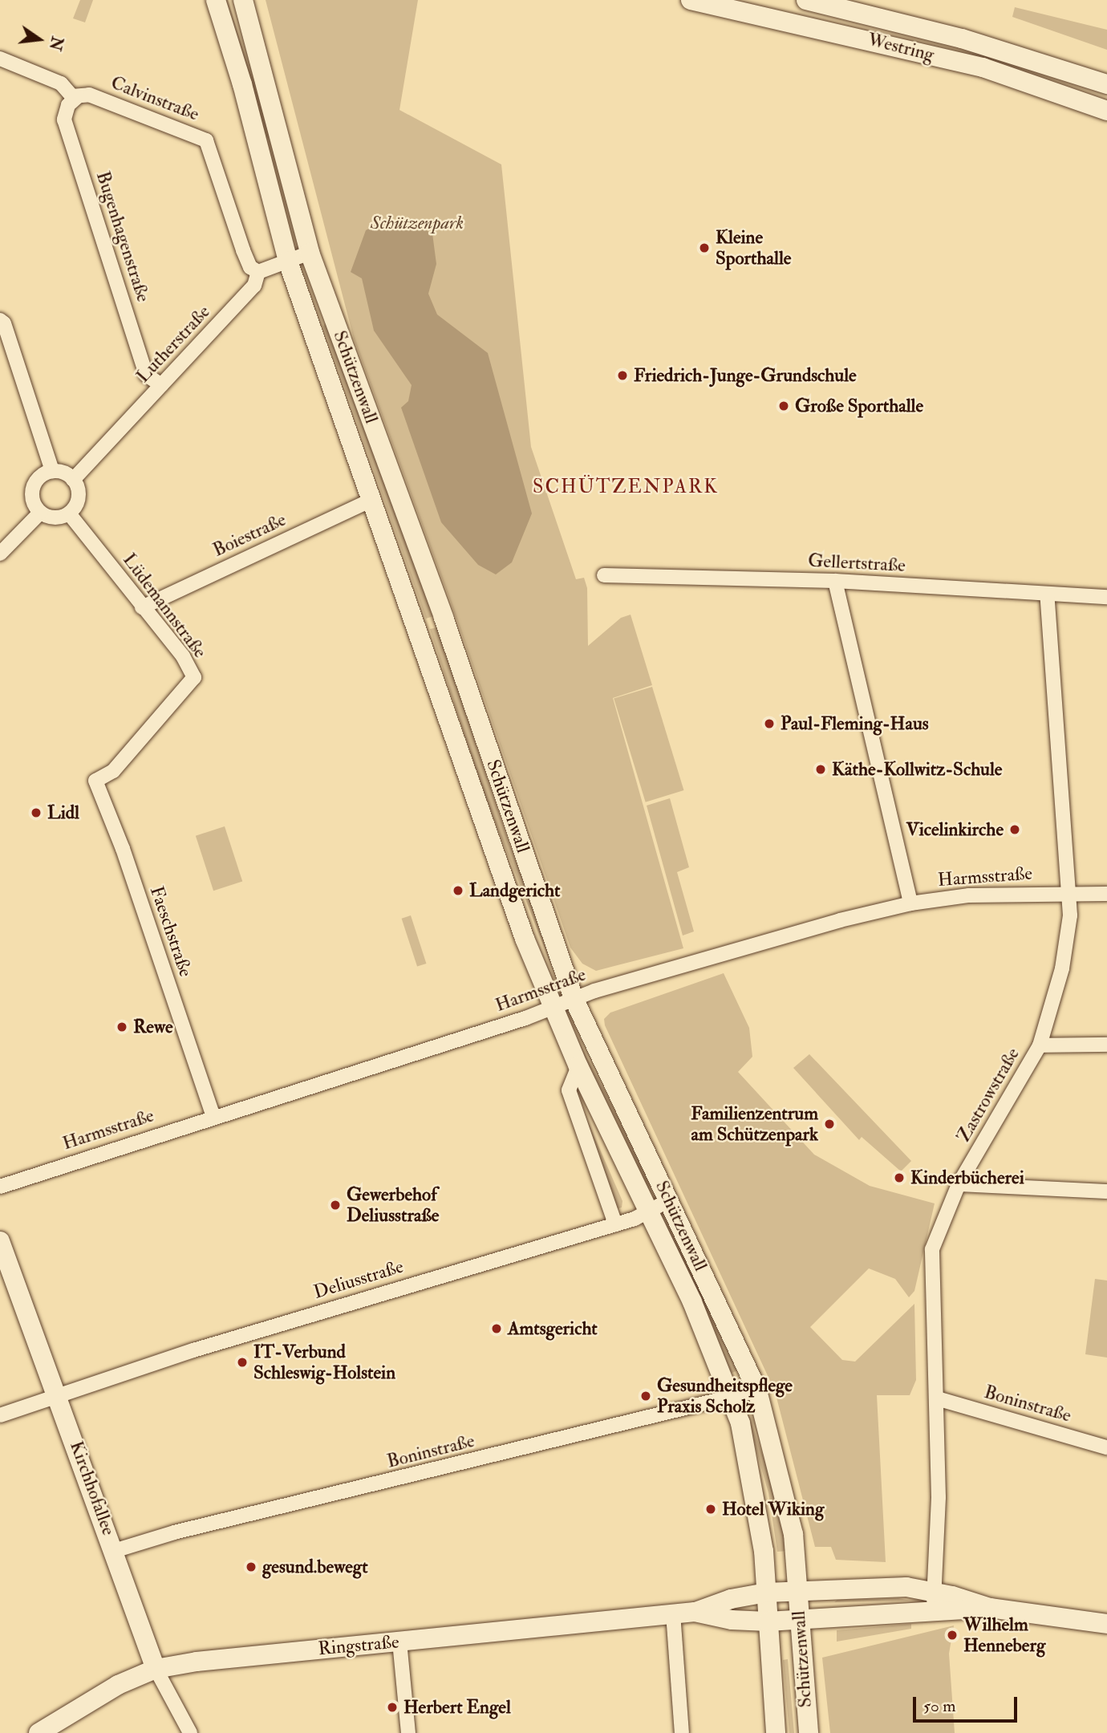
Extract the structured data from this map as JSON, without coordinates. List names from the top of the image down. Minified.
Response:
{"streets":{"main road":["Westring","Schützenwall","Kirchhofallee","Ringstraße"],"street":["Calvinstraße","Bugenhagenstraße","Lutherstraße","Boiestraße","Gellertstraße","Lüdemannstraße","Harmsstraße","Faeschstraße","Zastrowstraße","Deliusstraße","Boninstraße"]},"crossings":[["Calvinstraße","Bugenhagenstraße"],["Calvinstraße","Lutherstraße"],["Bugenhagenstraße","Lutherstraße"],["Lutherstraße","Lüdemannstraße"],["Schützenwall","Boiestraße"],["Schützenwall","Harmsstraße"],["Schützenwall","Deliusstraße"],["Schützenwall","Boninstraße"],["Schützenwall","Ringstraße"],["Boiestraße","Lüdemannstraße"],["Gellertstraße","Zastrowstraße"],["Lüdemannstraße","Faeschstraße"],["Harmsstraße","Faeschstraße"],["Harmsstraße","Zastrowstraße"],["Zastrowstraße","Boninstraße"],["Zastrowstraße","Ringstraße"],["Deliusstraße","Kirchhofallee"],["Boninstraße","Kirchhofallee"],["Kirchhofallee","Ringstraße"]],"districts":["SCHÜTZENPARK"],"parks":["Schützenpark"],"places":["Kleine Sporthalle","Friedrich-Junge-Grundschule","Große Sporthalle","Paul-Fleming-Haus","Käthe-Kollwitz-Schule","Lidl","Vicelinkirche","Landgericht","Rewe","Familienzentrum am Schützenpark","Kinderbücherei","Gewerbehof Deliusstraße","Amtsgericht","IT-Verbund Schleswig-Holstein","Gesundheitspflege Praxis Scholz","Hotel Wiking","gesund.bewegt","Wilhelm Henneberg","Herbert Engel"],"scale_bar":"50 m","north":"right"}
